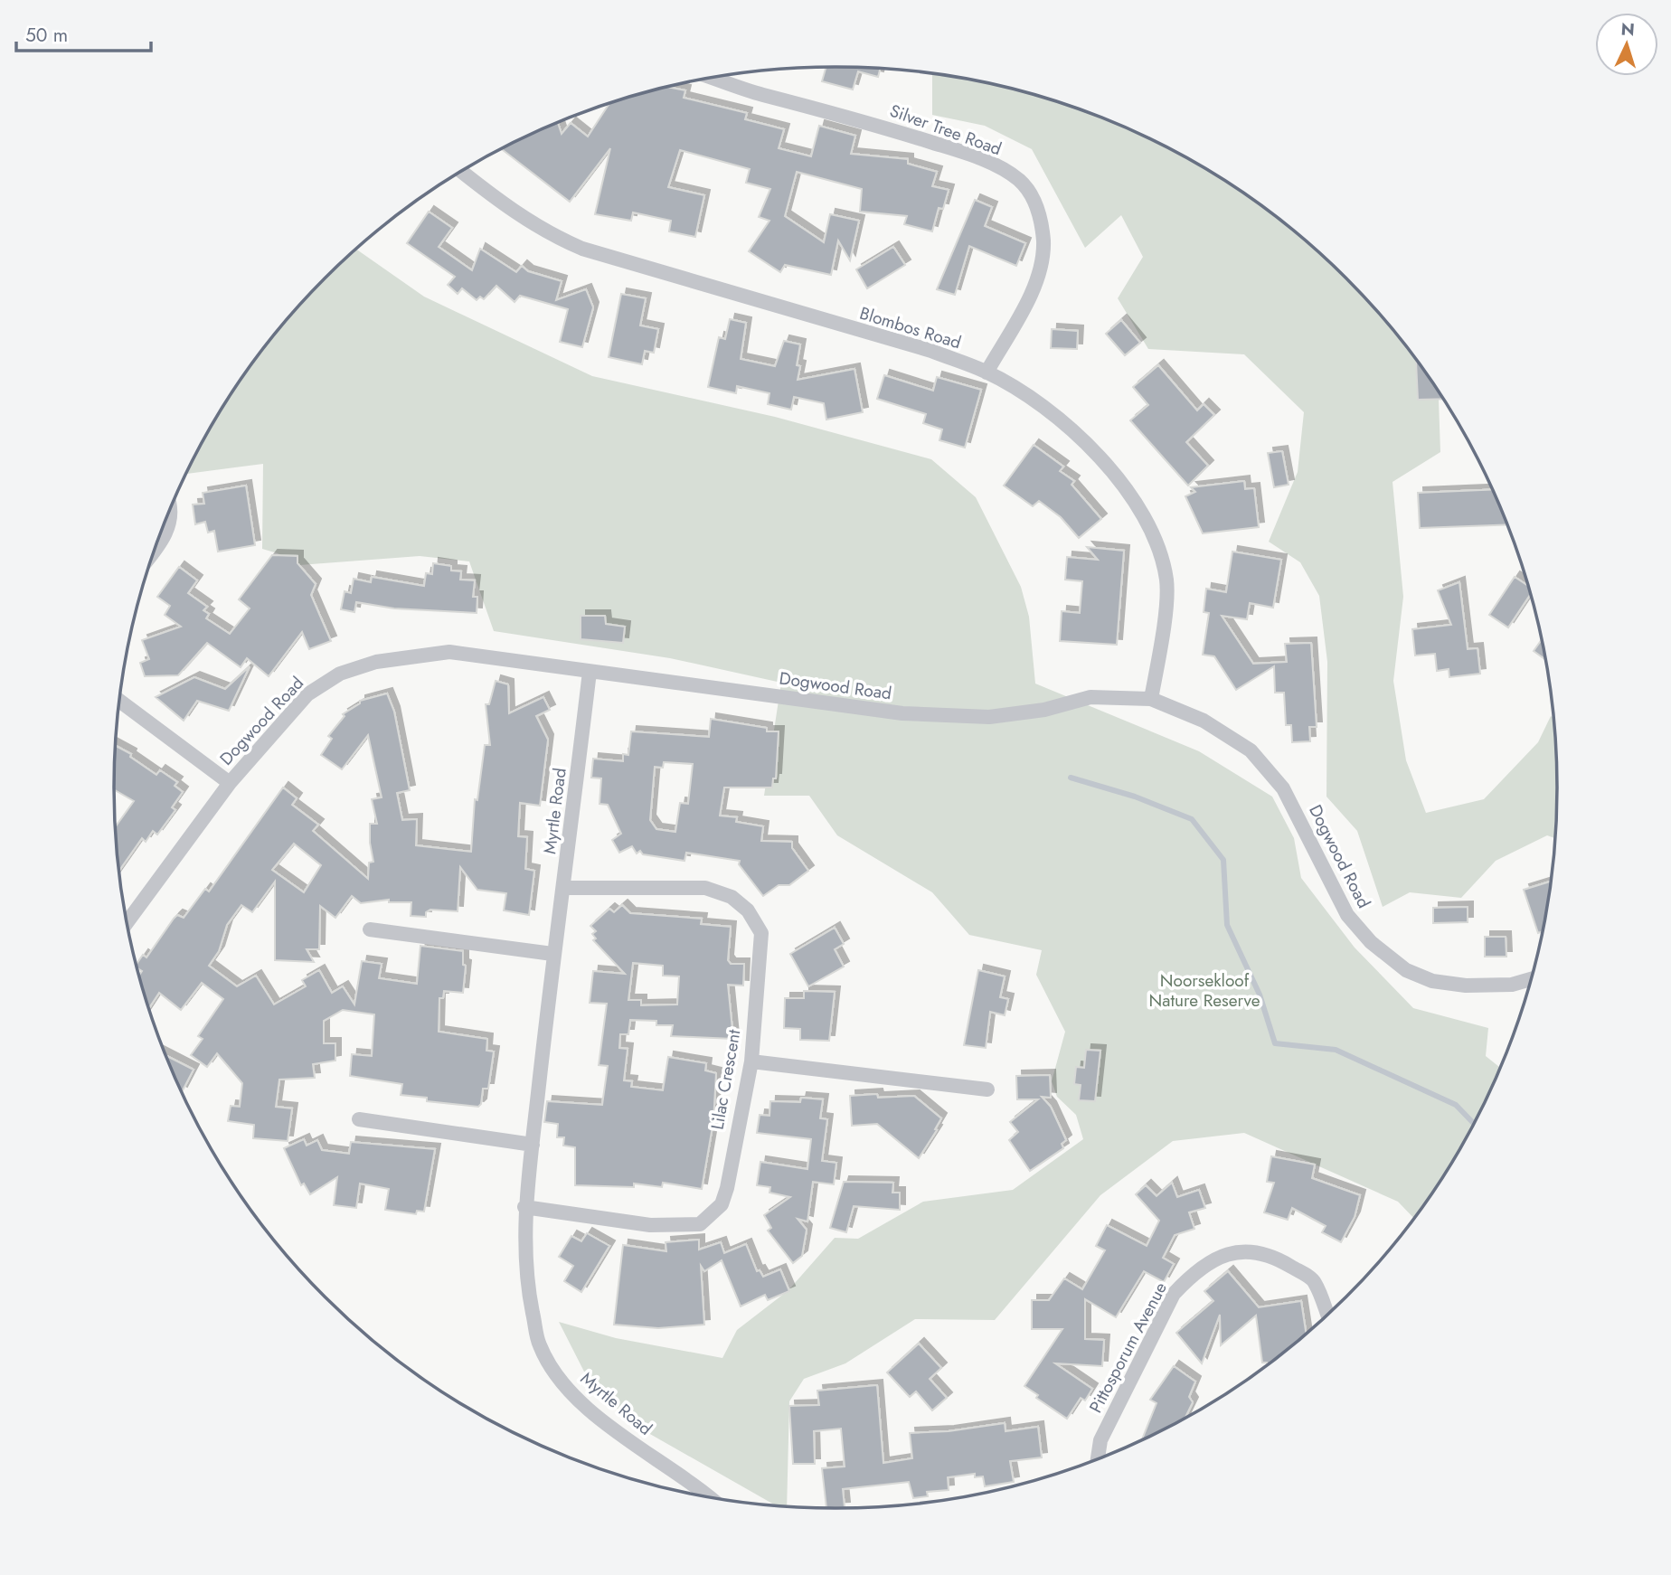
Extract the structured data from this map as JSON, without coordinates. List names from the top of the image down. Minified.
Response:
{"streets":{"street":["Silver Tree Road","Blombos Road","Dogwood Road","Myrtle Road","Lilac Crescent","Pittosporum Avenue"]},"crossings":[["Silver Tree Road","Blombos Road"],["Blombos Road","Dogwood Road"],["Dogwood Road","Myrtle Road"],["Myrtle Road","Lilac Crescent"]],"parks":["Noorsekloof Nature Reserve"],"scale_bar":"50 m","north":"top"}
